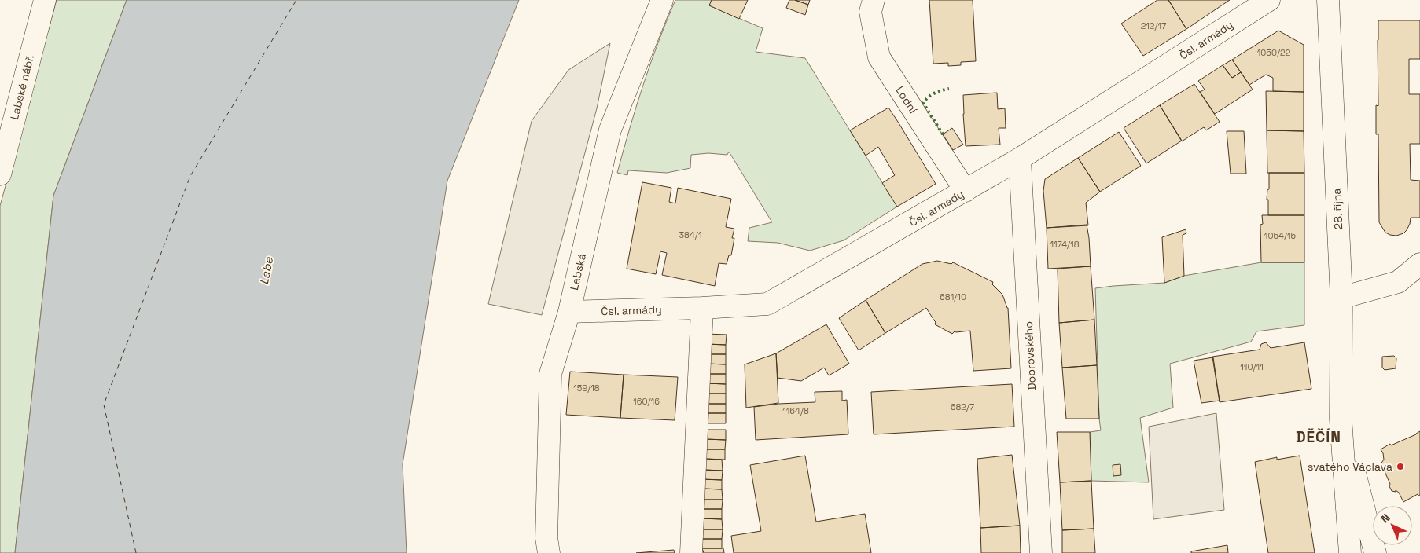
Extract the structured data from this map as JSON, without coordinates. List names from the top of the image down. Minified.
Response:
{"streets":{"street":["Čsl. armády","Labské nábř.","Lodní","28. října","Labská","Dobrovského"]},"crossings":[["Čsl. armády","Lodní"],["Čsl. armády","Labská"],["Čsl. armády","Dobrovského"]],"districts":["DĚČÍN"],"water":["Labe"],"places":["svatého Václava"],"house_numbers":["212/17","1050/22","384/1","1054/15","1174/18","681/10","110/11","159/18","160/16","682/7","1164/8"],"north":"top left"}
